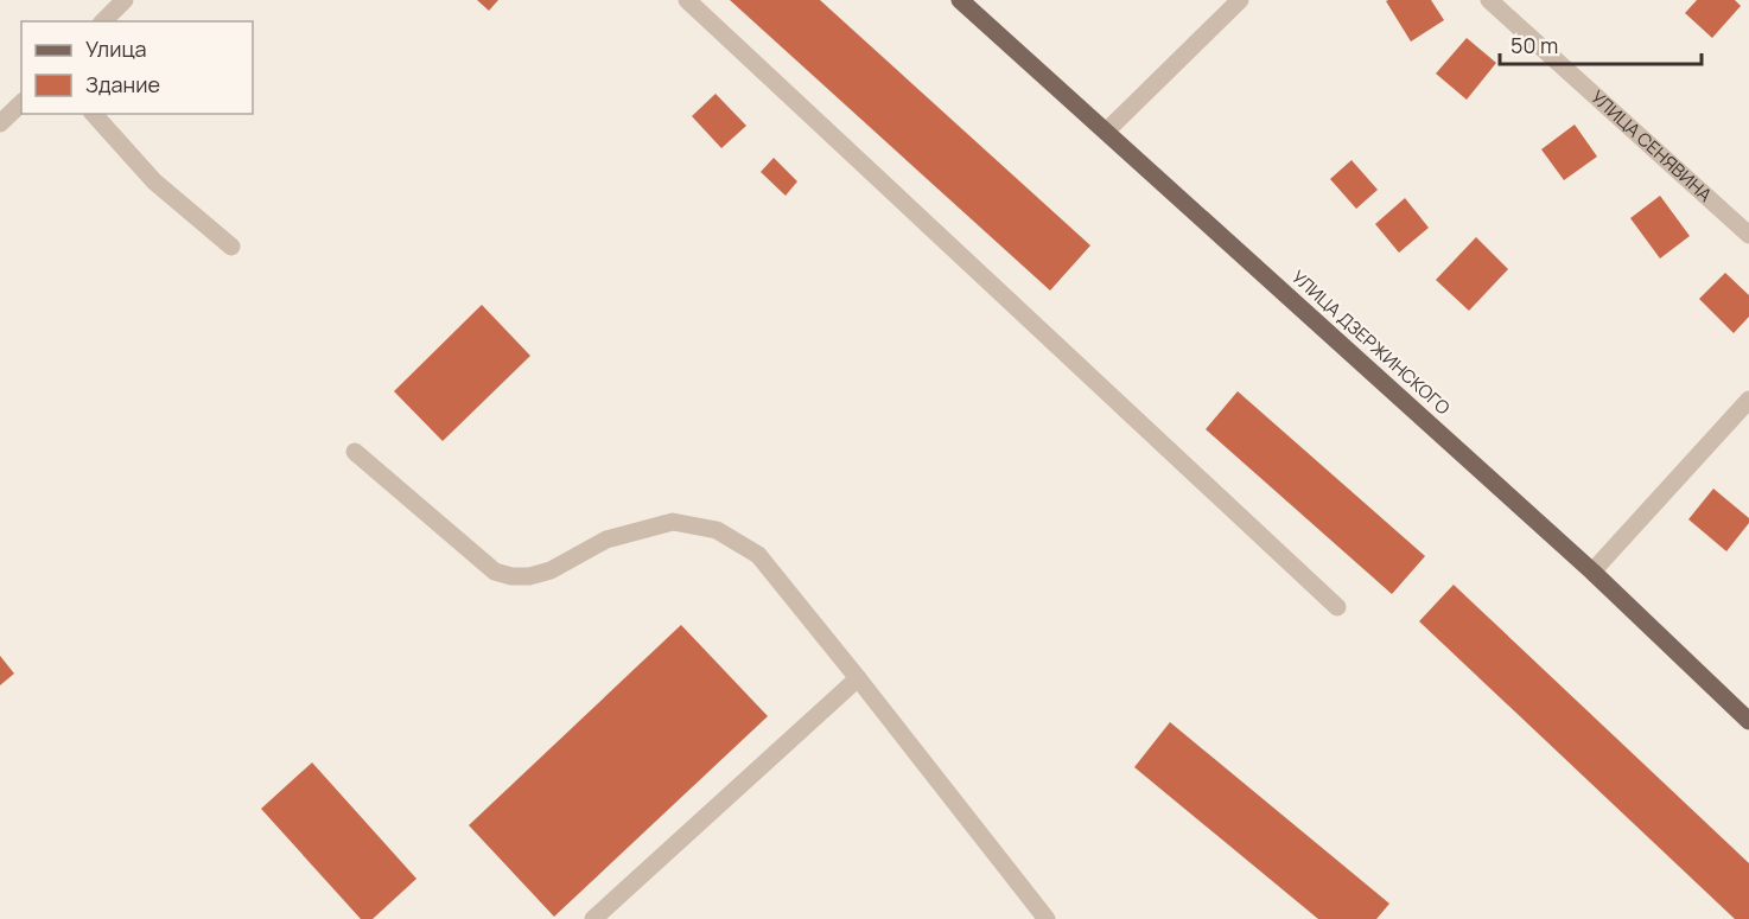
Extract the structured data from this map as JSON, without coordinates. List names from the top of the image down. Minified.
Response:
{"streets":{"main road":["УЛИЦА ДЗЕРЖИНСКОГО"],"street":["УЛИЦА СЕНЯВИНА"]},"legend":["Улица","Здание"],"scale_bar":"50 m"}
